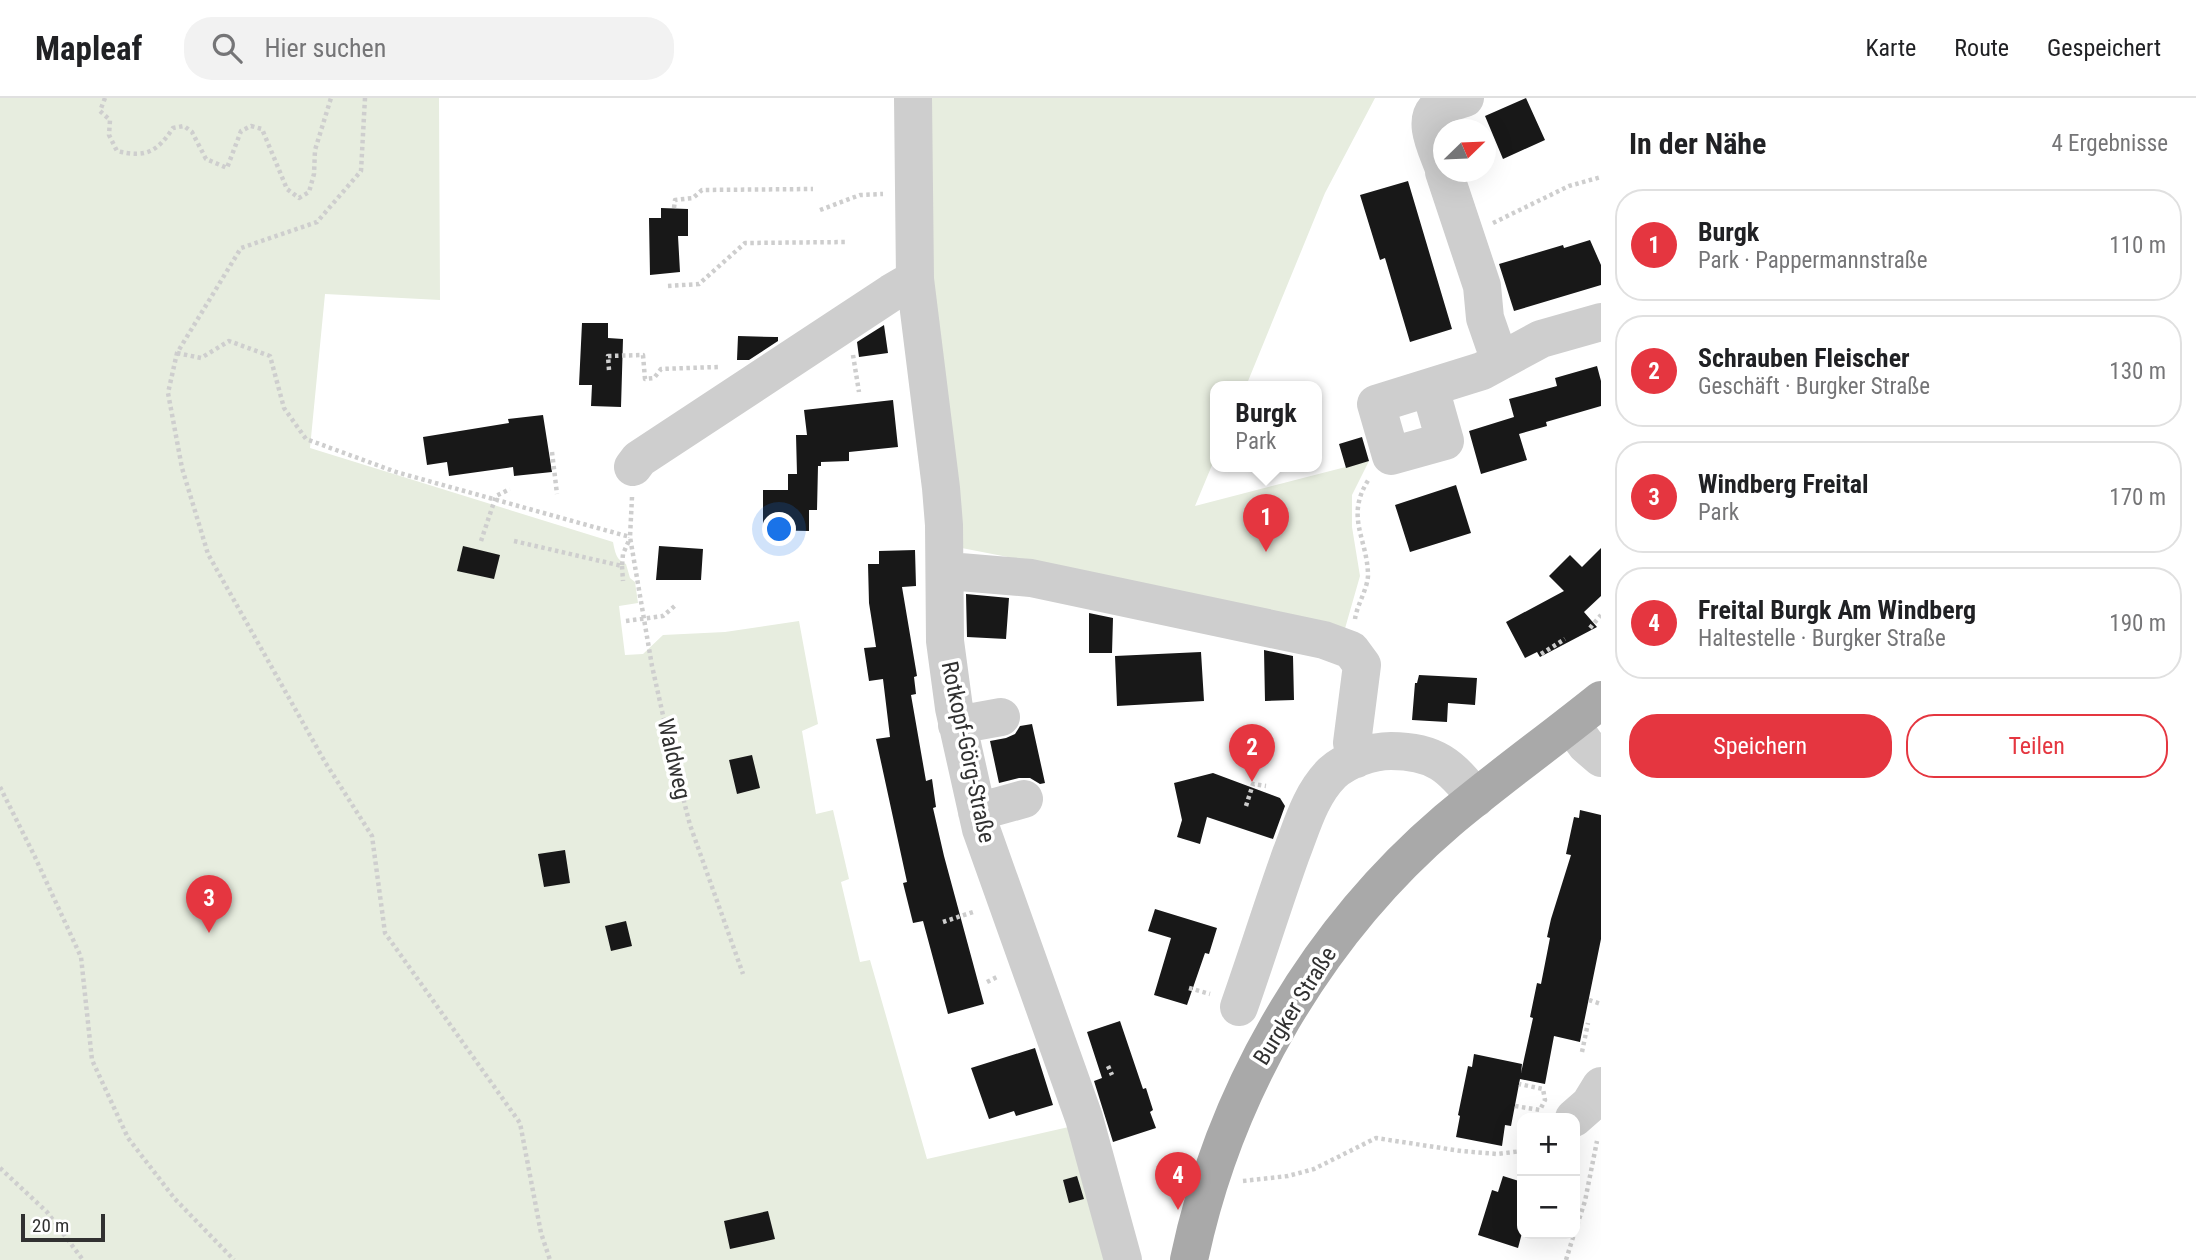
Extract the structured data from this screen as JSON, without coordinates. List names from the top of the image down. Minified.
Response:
{"streets":{"main road":["Burgker Straße"],"street":["Rotkopf-Görg-Straße"],"path":["Waldweg"]},"scale_bar":"20 m","north":"top right","page":{"header":"Mapleaf","search":"Hier suchen","nav":["Karte","Route","Gespeichert"],"heading":["In der Nähe","4 Ergebnisse"],"list":[{"mark":"1","name":"Burgk","note":"Park · Pappermannstraße","value":"110 m"},{"mark":"2","name":"Schrauben Fleischer","note":"Geschäft · Burgker Straße","value":"130 m"},{"mark":"3","name":"Windberg Freital","note":"Park","value":"170 m"},{"mark":"4","name":"Freital Burgk Am Windberg","note":"Haltestelle · Burgker Straße","value":"190 m"}],"popup":["Burgk","Park"],"pins":["1","2","3","4"],"buttons":["Speichern","Teilen"],"map_buttons":["+","−"],"scale":"20 m"}}
